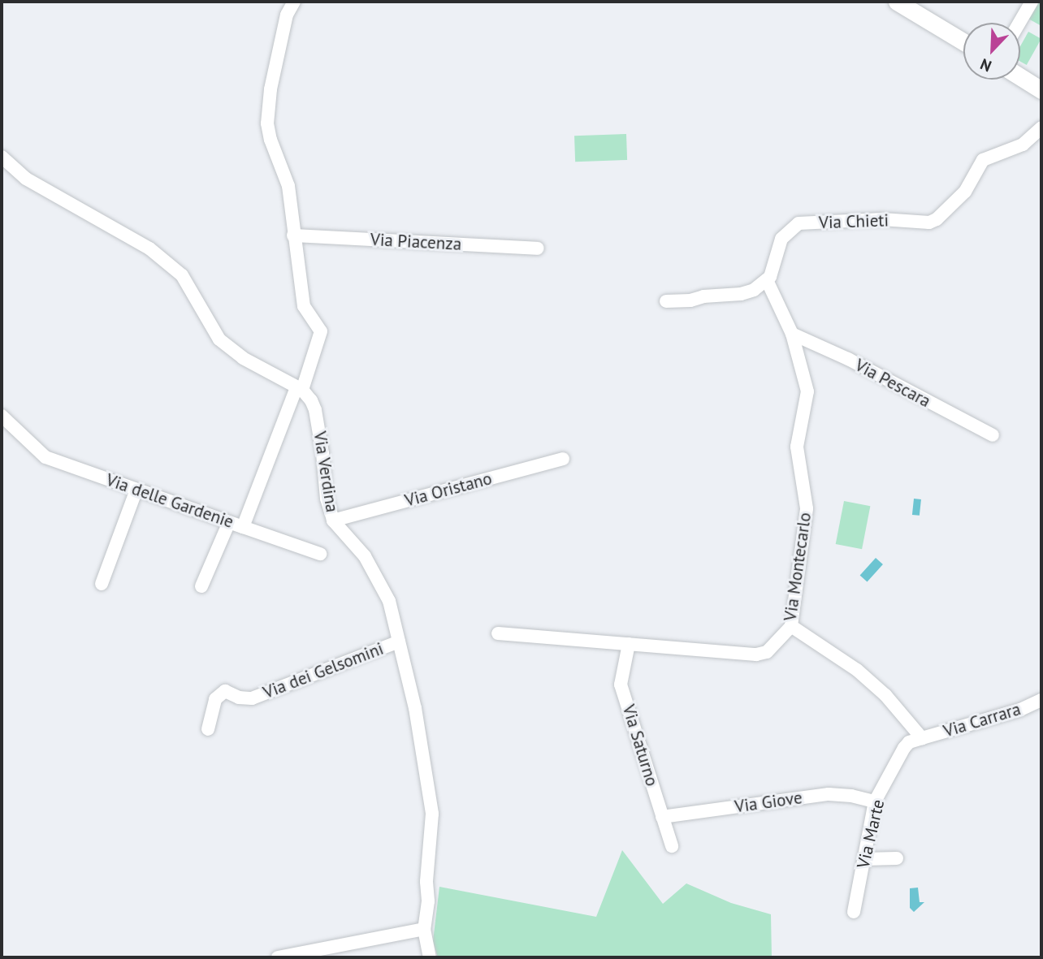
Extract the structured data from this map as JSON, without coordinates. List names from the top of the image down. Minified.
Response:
{"streets":{"street":["Via Chieti","Via Piacenza","Via Pescara","Via Verdina","Via Oristano","Via delle Gardenie","Via Montecarlo","Via dei Gelsomini","Via Carrara","Via Saturno","Via Giove","Via Marte"]},"crossings":[["Via Chieti","Via Montecarlo"],["Via Piacenza","Via delle Gardenie"],["Via Pescara","Via Montecarlo"],["Via Verdina","Via Oristano"],["Via Verdina","Via delle Gardenie"],["Via Verdina","Via dei Gelsomini"],["Via Montecarlo","Via Saturno"],["Via Carrara","Via Marte"],["Via Saturno","Via Giove"],["Via Giove","Via Marte"]],"north":"bottom left"}
